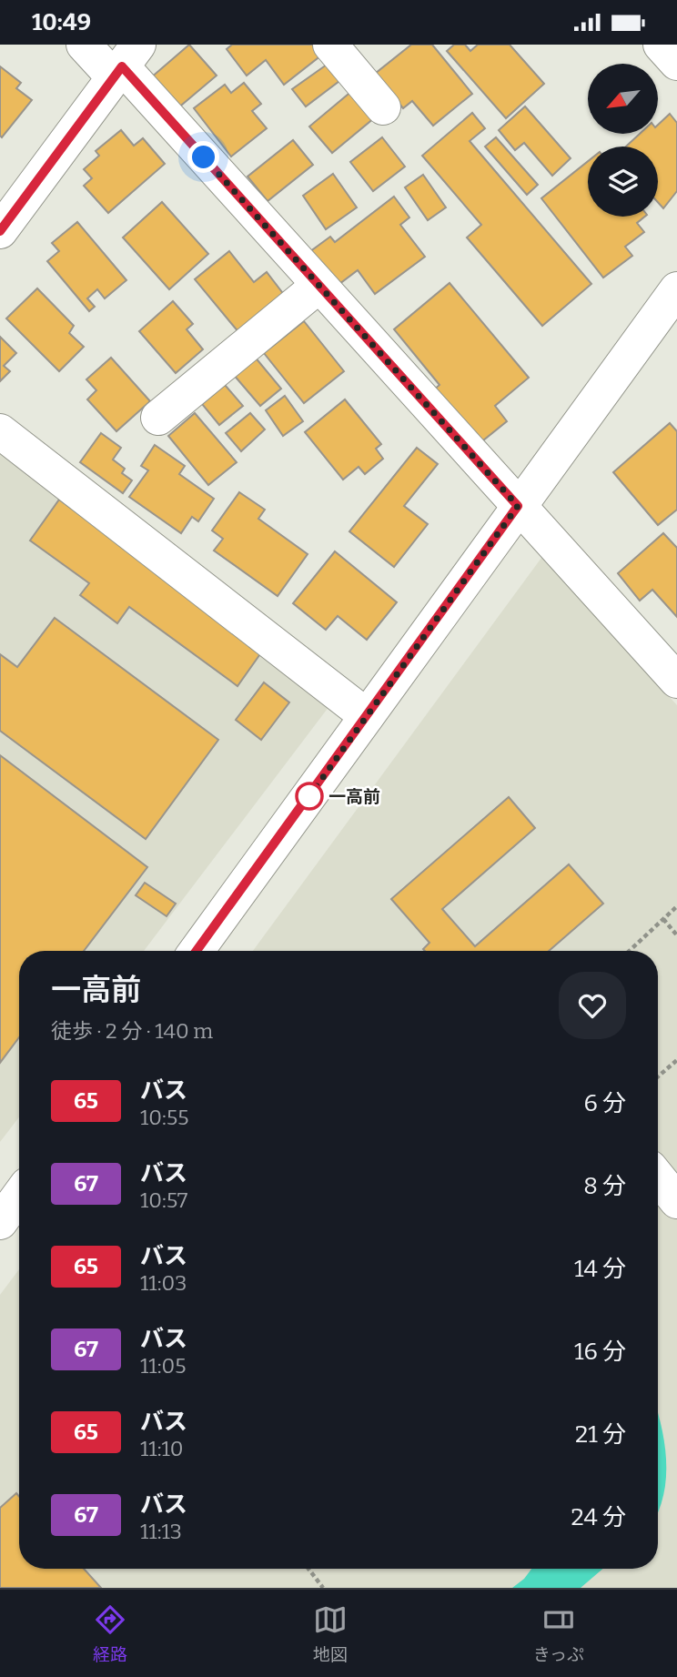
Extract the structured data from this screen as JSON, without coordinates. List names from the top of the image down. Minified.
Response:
{"places":["一高前"],"lines":["bus line 65"],"north":"bottom left","page":{"status":"10:49","heading":["一高前","徒歩 · 2 分 · 140 m"],"list":[{"mark":"65","name":"バス","note":"10:55","value":"6 分"},{"mark":"67","name":"バス","note":"10:57","value":"8 分"},{"mark":"65","name":"バス","note":"11:03","value":"14 分"},{"mark":"67","name":"バス","note":"11:05","value":"16 分"},{"mark":"65","name":"バス","note":"11:10","value":"21 分"},{"mark":"67","name":"バス","note":"11:13","value":"24 分"}],"tabs":["経路","地図","きっぷ"]}}
